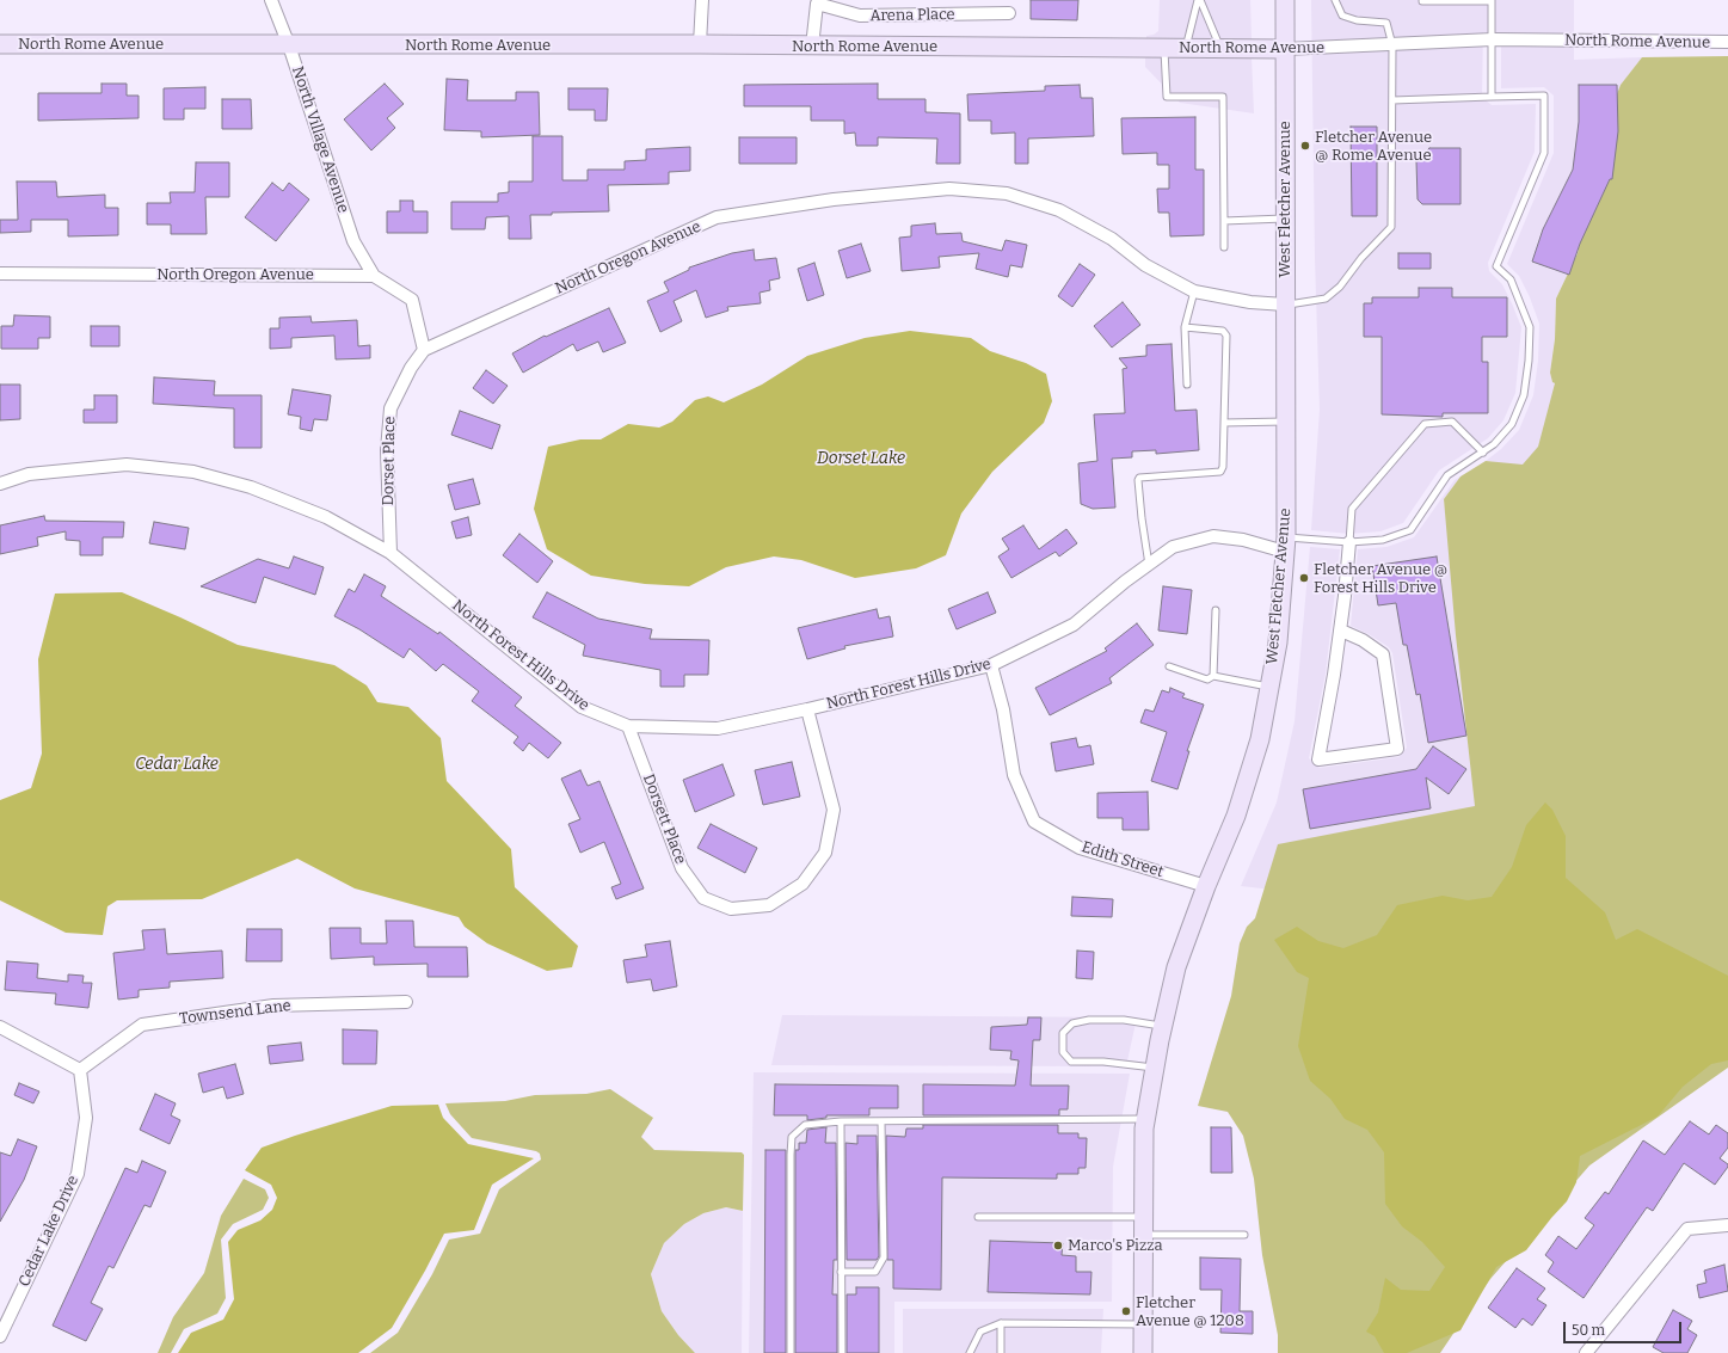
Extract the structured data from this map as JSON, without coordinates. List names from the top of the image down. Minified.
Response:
{"streets":{"main road":["North Rome Avenue","West Fletcher Avenue"],"street":["Arena Place","North Village Avenue","North Oregon Avenue","Dorset Place","North Forest Hills Drive","Dorsett Place","Edith Street","Townsend Lane","Cedar Lake Drive"]},"crossings":[["Arena Place","North Rome Avenue"],["North Rome Avenue","North Village Avenue"],["North Rome Avenue","West Fletcher Avenue"],["North Village Avenue","North Oregon Avenue"],["West Fletcher Avenue","North Oregon Avenue"],["West Fletcher Avenue","North Forest Hills Drive"],["West Fletcher Avenue","Edith Street"],["North Oregon Avenue","Dorset Place"],["Dorset Place","North Forest Hills Drive"],["North Forest Hills Drive","Dorsett Place"],["North Forest Hills Drive","Edith Street"],["Townsend Lane","Cedar Lake Drive"]],"water":["Dorset Lake","Cedar Lake"],"places":["Fletcher Avenue @ Rome Avenue","Fletcher Avenue @ Forest Hills Drive","Marco's Pizza","Fletcher Avenue @ 1208"],"scale_bar":"50 m"}
